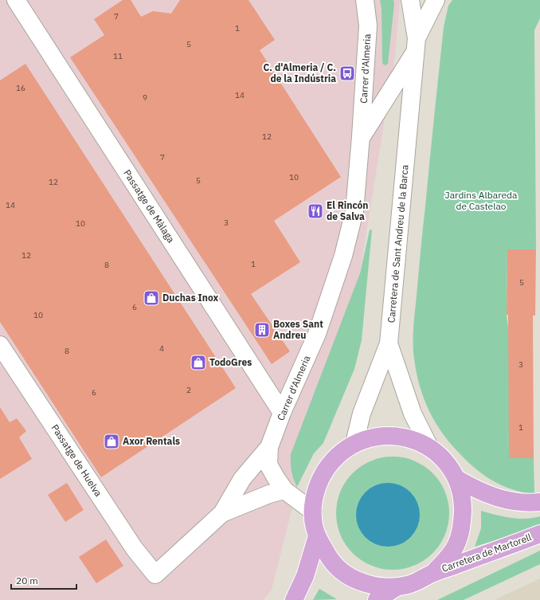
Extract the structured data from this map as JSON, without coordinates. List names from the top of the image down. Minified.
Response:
{"streets":{"main road":["Carretera de Martorell"],"street":["Carrer d'Almeria","Passatge de Màlaga","Carretera de Sant Andreu de la Barca","Passatge de Huelva"]},"crossings":[["Carrer d'Almeria","Passatge de Màlaga"],["Carrer d'Almeria","Carretera de Sant Andreu de la Barca"],["Carrer d'Almeria","Carretera de Martorell"],["Carretera de Sant Andreu de la Barca","Carretera de Martorell"]],"parks":["Jardins Albareda de Castelao"],"places":{"bus stop":["C. d'Almeria / C. de la Indústria"],"restaurant":["El Rincón de Salva"],"shop":["Duchas Inox","TodoGres","Axor Rentals"],"building":["Boxes Sant Andreu"]},"house_numbers":["7","1","5","11","16","14","9","12","7","10","5","12","14","3","10","12","1","8","5","6","10","4","8","3","2","6","1"],"scale_bar":"20 m"}
